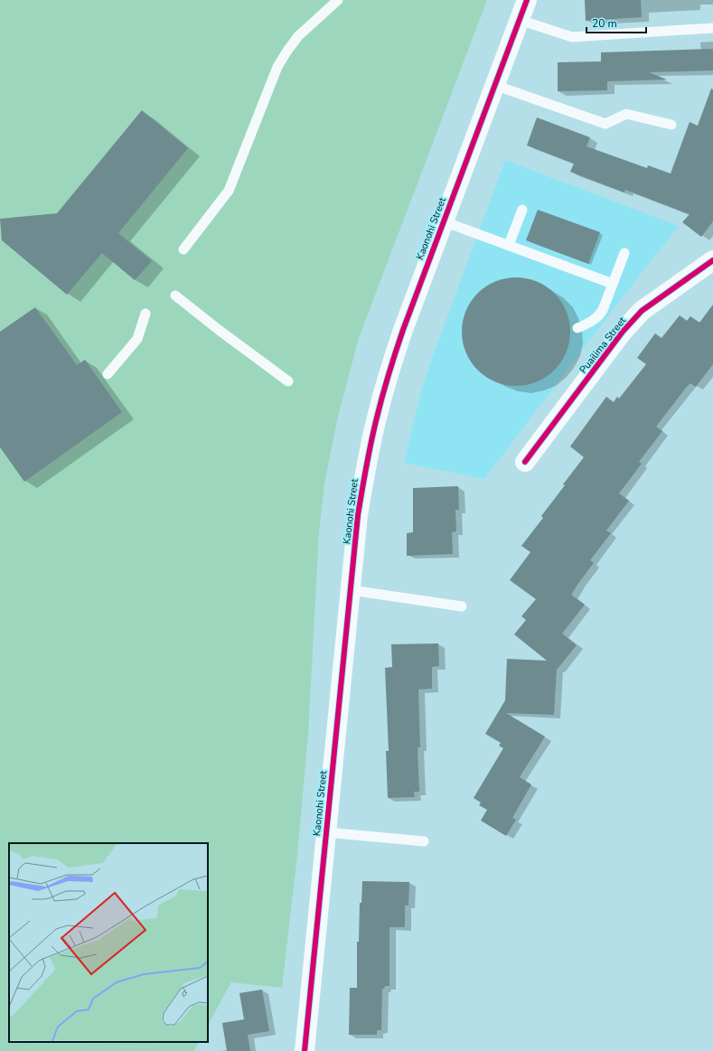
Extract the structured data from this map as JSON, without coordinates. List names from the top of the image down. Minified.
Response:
{"streets":{"street":["Kaonohi Street","Puailima Street"]},"scale_bar":"20 m"}
